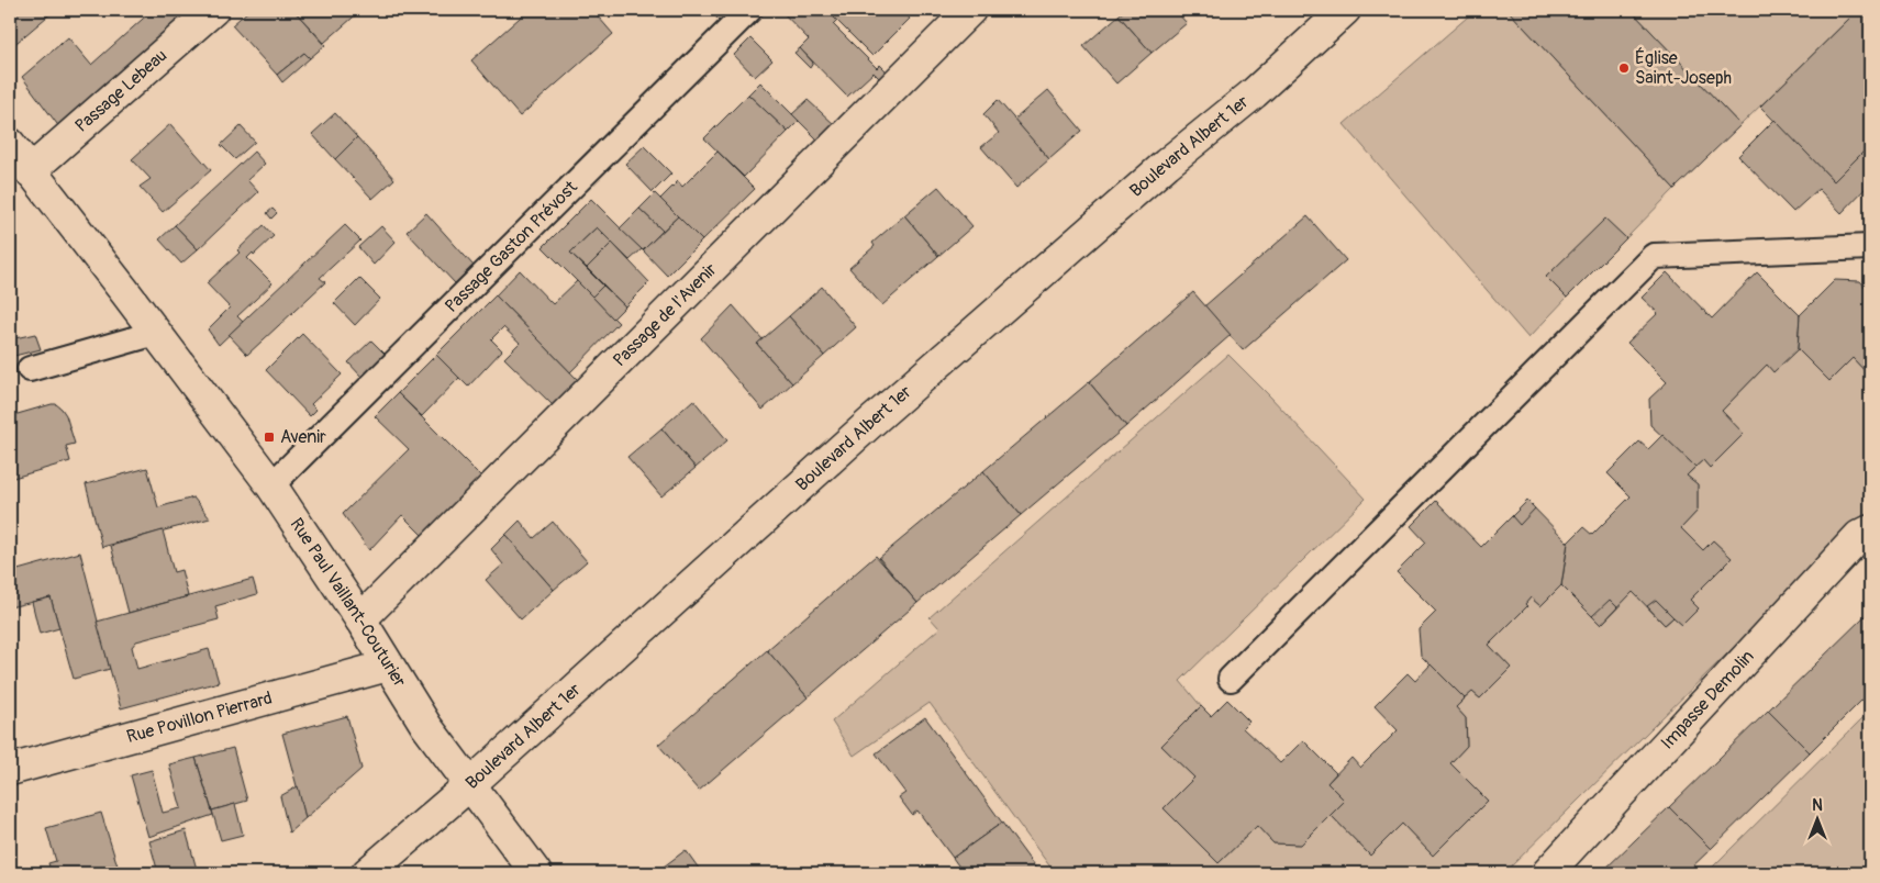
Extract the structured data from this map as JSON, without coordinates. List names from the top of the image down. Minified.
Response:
{"streets":{"street":["Passage Lebeau","Boulevard Albert 1er","Passage de l'Avenir","Rue Paul Vaillant-Couturier","Impasse Demolin","Rue Povillon Pierrard"],"lane":["Passage Gaston Prévost"]},"crossings":[["Passage Lebeau","Rue Paul Vaillant-Couturier"],["Boulevard Albert 1er","Rue Paul Vaillant-Couturier"],["Passage Gaston Prévost","Rue Paul Vaillant-Couturier"],["Passage de l'Avenir","Rue Paul Vaillant-Couturier"],["Rue Paul Vaillant-Couturier","Rue Povillon Pierrard"]],"places":{"other":["Église Saint-Joseph"],"transit":["Avenir"]},"north":"top"}
